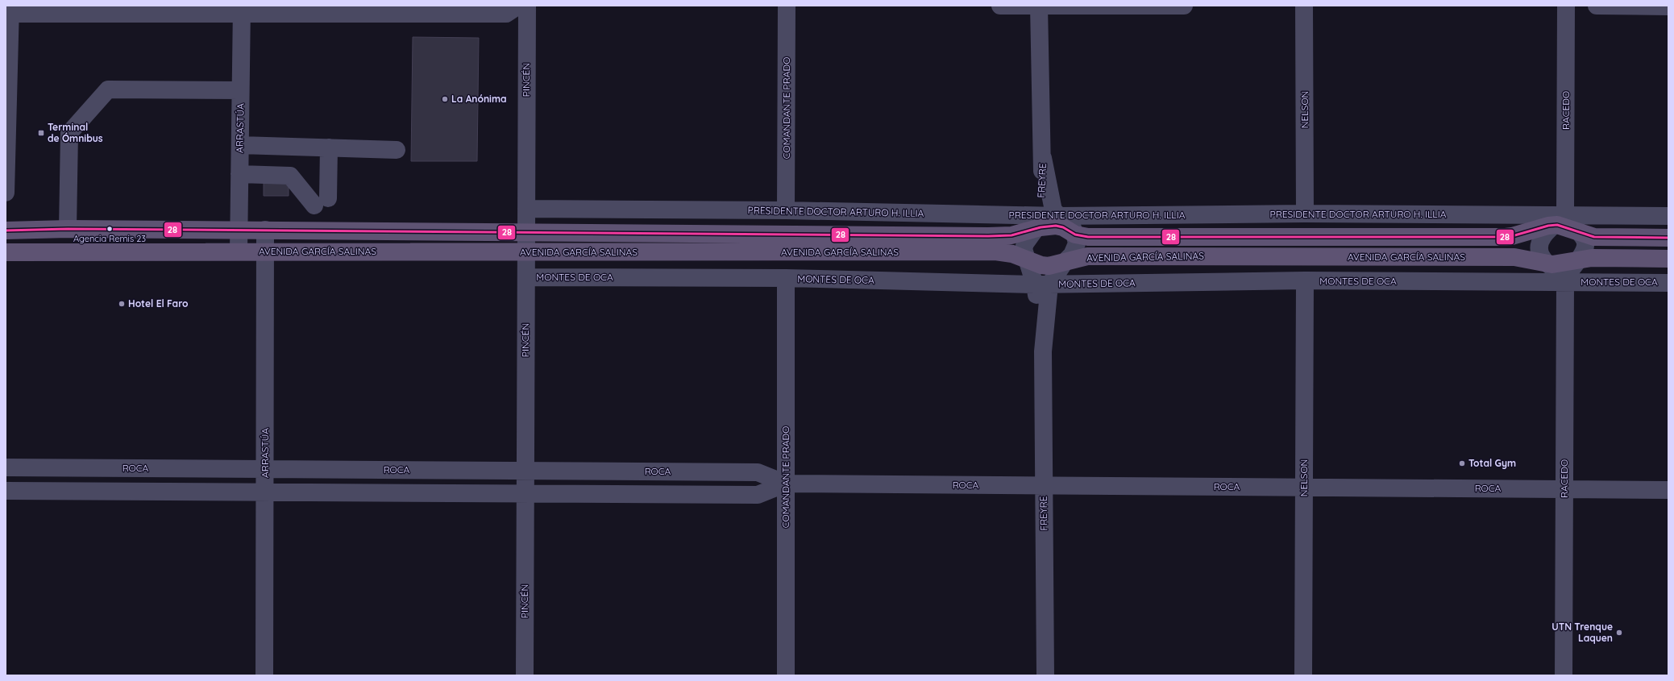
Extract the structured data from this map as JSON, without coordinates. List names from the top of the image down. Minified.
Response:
{"streets":{"main road":["AVENIDA GARCÍA SALINAS"],"street":["PINCÉN","COMANDANTE PRADO","NELSON","RACEDO","ARRASTÚA","FREYRE","PRESIDENTE DOCTOR ARTURO H. ILLIA","MONTES DE OCA","ROCA"]},"crossings":[["PINCÉN","PRESIDENTE DOCTOR ARTURO H. ILLIA"],["PINCÉN","AVENIDA GARCÍA SALINAS"],["PINCÉN","MONTES DE OCA"],["PINCÉN","ROCA"],["COMANDANTE PRADO","PRESIDENTE DOCTOR ARTURO H. ILLIA"],["COMANDANTE PRADO","MONTES DE OCA"],["COMANDANTE PRADO","ROCA"],["NELSON","PRESIDENTE DOCTOR ARTURO H. ILLIA"],["NELSON","MONTES DE OCA"],["NELSON","ROCA"],["RACEDO","PRESIDENTE DOCTOR ARTURO H. ILLIA"],["RACEDO","AVENIDA GARCÍA SALINAS"],["RACEDO","MONTES DE OCA"],["RACEDO","ROCA"],["ARRASTÚA","AVENIDA GARCÍA SALINAS"],["ARRASTÚA","ROCA"],["FREYRE","PRESIDENTE DOCTOR ARTURO H. ILLIA"],["FREYRE","AVENIDA GARCÍA SALINAS"],["FREYRE","MONTES DE OCA"],["FREYRE","ROCA"],["PRESIDENTE DOCTOR ARTURO H. ILLIA","AVENIDA GARCÍA SALINAS"]],"places":{"other":["La Anónima","Agencia Remis 23","Hotel El Faro","Total Gym","UTN Trenque Laquen"],"transit":["Terminal de Ómnibus"]},"lines":["transit line 28"]}
